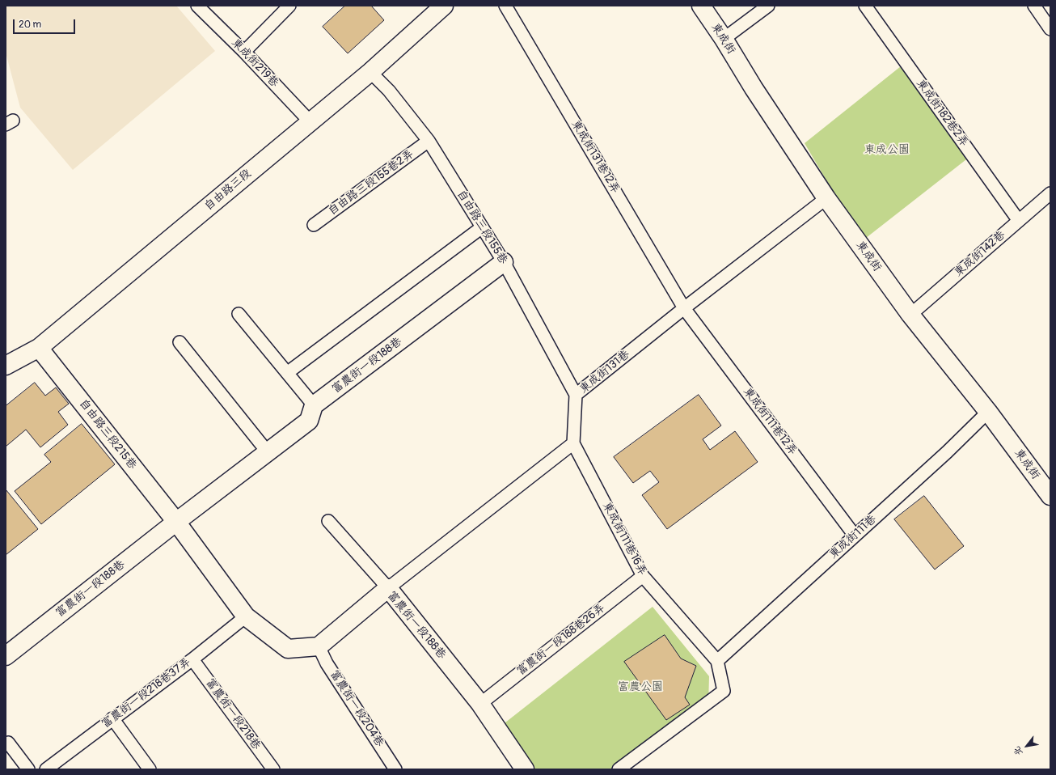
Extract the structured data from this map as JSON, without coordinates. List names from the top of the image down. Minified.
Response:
{"streets":{"street":["東成街","自由路三段","富農街一段188巷","自由路三段215巷"],"lane":["東成街219巷","東成街182巷2弄","東成街131巷12弄","自由路三段155巷2弄","自由路三段155巷","東成街142巷","東成街131巷","東成街111巷12弄","東成街111巷","東成街111巷16弄","富農街一段188巷26弄","富農街一段218巷37弄","富農街一段204巷","富農街一段218巷"]},"crossings":[["東成街","東成街142巷"],["東成街","東成街131巷"],["東成街","東成街111巷"],["東成街219巷","自由路三段"],["東成街182巷2弄","東成街142巷"],["東成街131巷12弄","東成街131巷"],["東成街131巷12弄","東成街111巷12弄"],["自由路三段155巷2弄","自由路三段155巷"],["自由路三段","自由路三段155巷"],["自由路三段","自由路三段215巷"],["自由路三段155巷","富農街一段188巷"],["自由路三段155巷","東成街131巷"],["富農街一段188巷","自由路三段215巷"],["富農街一段188巷","富農街一段188巷26弄"],["富農街一段188巷","富農街一段204巷"],["東成街131巷","東成街111巷12弄"],["東成街131巷","東成街111巷16弄"],["東成街111巷12弄","東成街111巷"],["東成街111巷","東成街111巷16弄"],["東成街111巷16弄","富農街一段188巷26弄"],["富農街一段218巷37弄","富農街一段218巷"]],"parks":["東成公園","富農公園"],"scale_bar":"20 m","north":"bottom left"}
